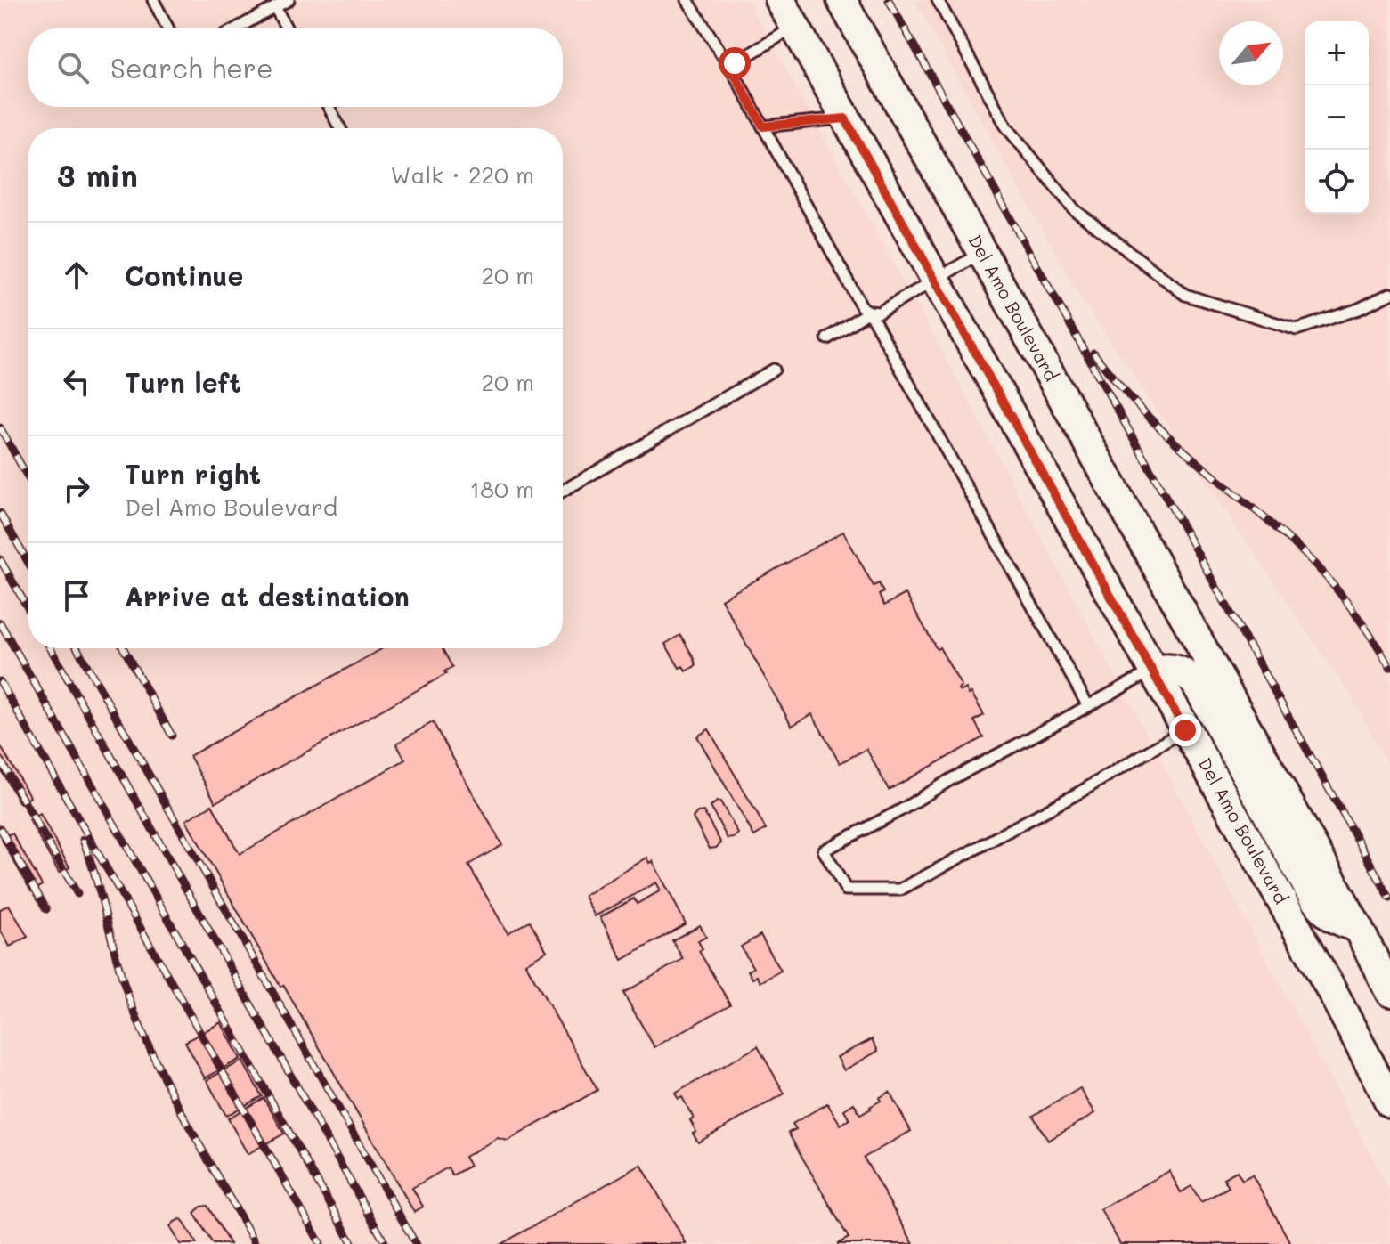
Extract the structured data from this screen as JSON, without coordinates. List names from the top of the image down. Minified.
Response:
{"streets":{"main road":["Del Amo Boulevard"]},"north":"top right","page":{"map_buttons":["+","−"],"search":"Search here","heading":["3 min","Walk · 220 m"],"list":[["Continue","20 m"],["Turn left","20 m"],["Turn right","Del Amo Boulevard","180 m"],"Arrive at destination"]}}
